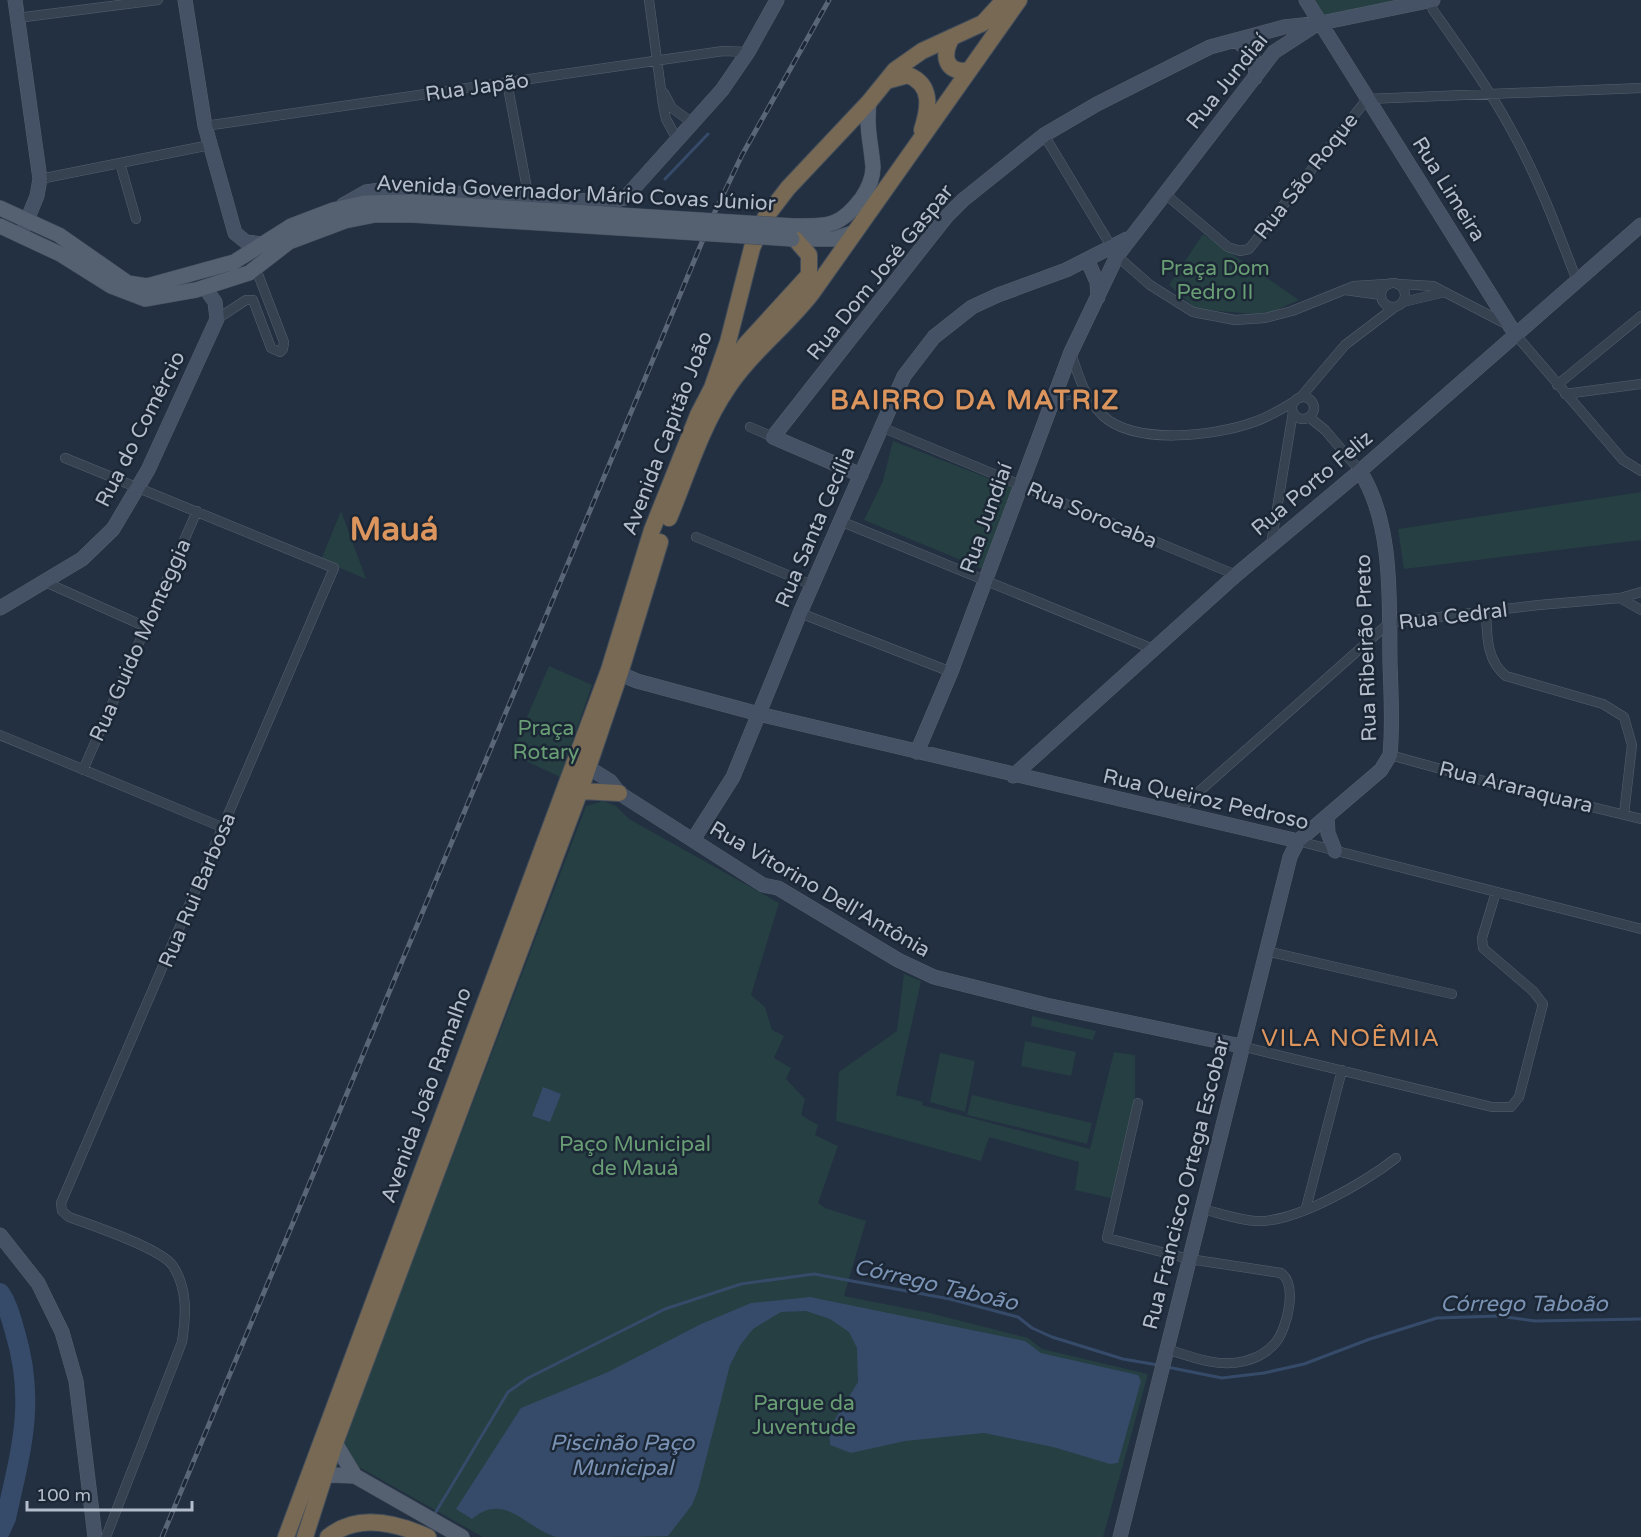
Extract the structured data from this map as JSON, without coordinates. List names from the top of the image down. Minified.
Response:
{"streets":{"highway":["Avenida Capitão João","Avenida João Ramalho"],"main road":["Avenida Governador Mário Covas Júnior"],"street":["Rua Jundiaí","Rua Japão","Rua São Roque","Rua Limeira","Rua Dom José Gaspar","Rua do Comércio","Rua Porto Feliz","Rua Sorocaba","Rua Santa Cecília","Rua Cedral","Rua Guido Monteggia","Rua Ribeirão Preto","Rua Araraquara","Rua Queiroz Pedroso","Rua Vitorino Dell'Antônia","Rua Rui Barbosa","Rua Francisco Ortega Escobar"]},"crossings":[["Rua Jundiaí","Rua São Roque"],["Rua Jundiaí","Rua Limeira"],["Rua Jundiaí","Rua Dom José Gaspar"],["Rua Jundiaí","Rua Sorocaba"],["Rua Jundiaí","Rua Santa Cecília"],["Rua Jundiaí","Rua Queiroz Pedroso"],["Rua São Roque","Rua Limeira"],["Rua Limeira","Rua Dom José Gaspar"],["Rua Limeira","Rua Porto Feliz"],["Avenida Governador Mário Covas Júnior","Avenida Capitão João"],["Avenida Capitão João","Rua Queiroz Pedroso"],["Avenida Capitão João","Avenida João Ramalho"],["Rua Porto Feliz","Rua Sorocaba"],["Rua Porto Feliz","Rua Ribeirão Preto"],["Rua Porto Feliz","Rua Queiroz Pedroso"],["Rua Sorocaba","Rua Santa Cecília"],["Rua Santa Cecília","Rua Queiroz Pedroso"],["Rua Santa Cecília","Rua Vitorino Dell'Antônia"],["Rua Cedral","Rua Ribeirão Preto"],["Rua Cedral","Rua Queiroz Pedroso"],["Rua Guido Monteggia","Rua Rui Barbosa"],["Rua Ribeirão Preto","Rua Araraquara"],["Rua Ribeirão Preto","Rua Queiroz Pedroso"],["Rua Ribeirão Preto","Rua Francisco Ortega Escobar"],["Rua Queiroz Pedroso","Avenida João Ramalho"],["Rua Queiroz Pedroso","Rua Francisco Ortega Escobar"],["Rua Vitorino Dell'Antônia","Avenida João Ramalho"],["Rua Vitorino Dell'Antônia","Rua Francisco Ortega Escobar"]],"districts":["BAIRRO DA MATRIZ","Mauá","VILA NOÊMIA"],"water":["Córrego Taboão","Piscinão Paço Municipal"],"parks":["Praça Dom Pedro II","Praça Rotary","Paço Municipal de Mauá","Parque da Juventude"],"scale_bar":"100 m"}
